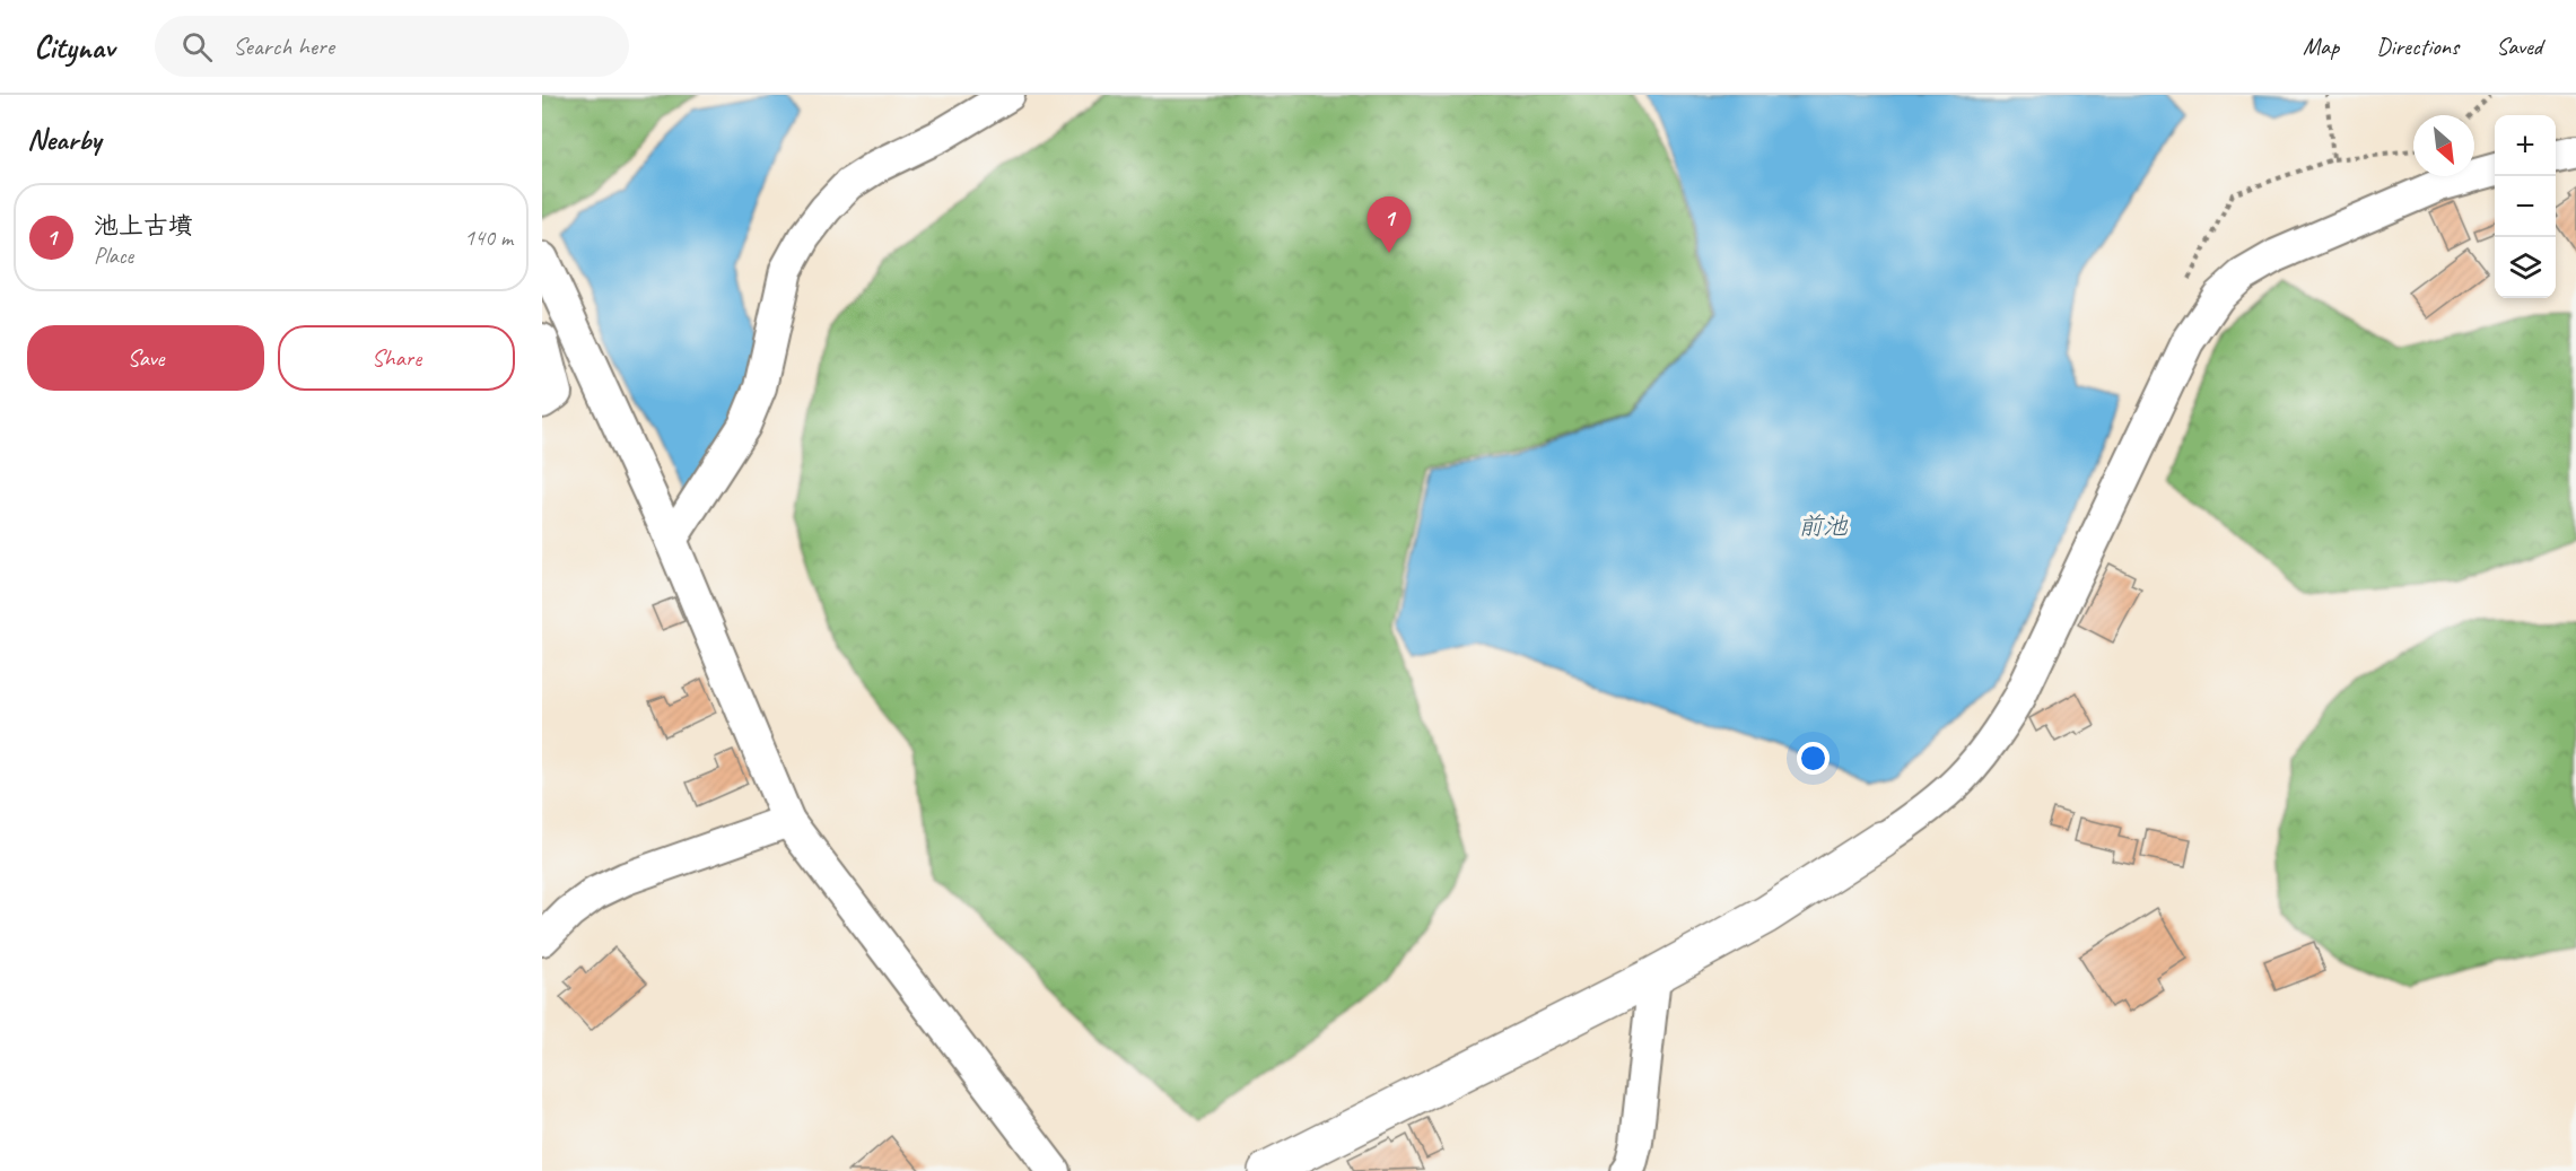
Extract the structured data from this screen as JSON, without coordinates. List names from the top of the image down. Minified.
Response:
{"water":["前池"],"north":"bottom right","page":{"header":"Citynav","search":"Search here","nav":["Map","Directions","Saved"],"heading":"Nearby","map_buttons":["+","−"],"list":[{"mark":"1","name":"池上古墳","note":"Place","value":"140 m"}],"pins":"1","buttons":["Save","Share"]}}
